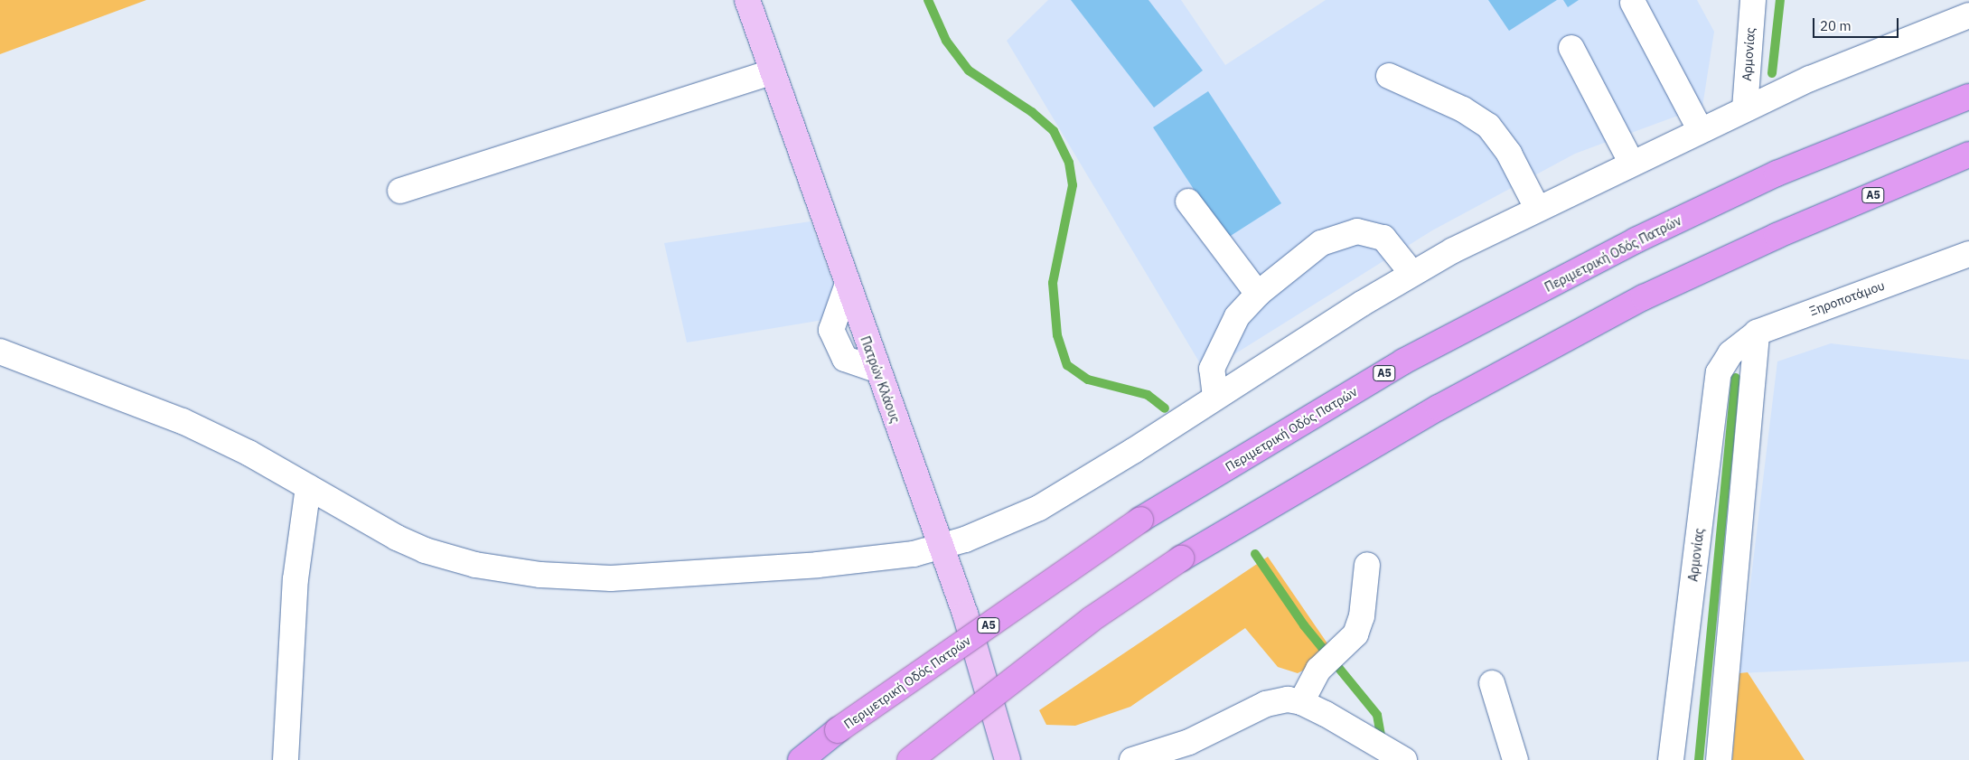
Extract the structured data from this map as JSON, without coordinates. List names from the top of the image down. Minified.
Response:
{"streets":{"highway":["Α5","Περιμετρική Οδός Πατρών"],"main road":["Πατρών Κλάους"],"street":["Αρμονίας","Ξηροποτάμου"]},"crossings":[["Αρμονίας","Ξηροποτάμου"]],"scale_bar":"20 m"}
